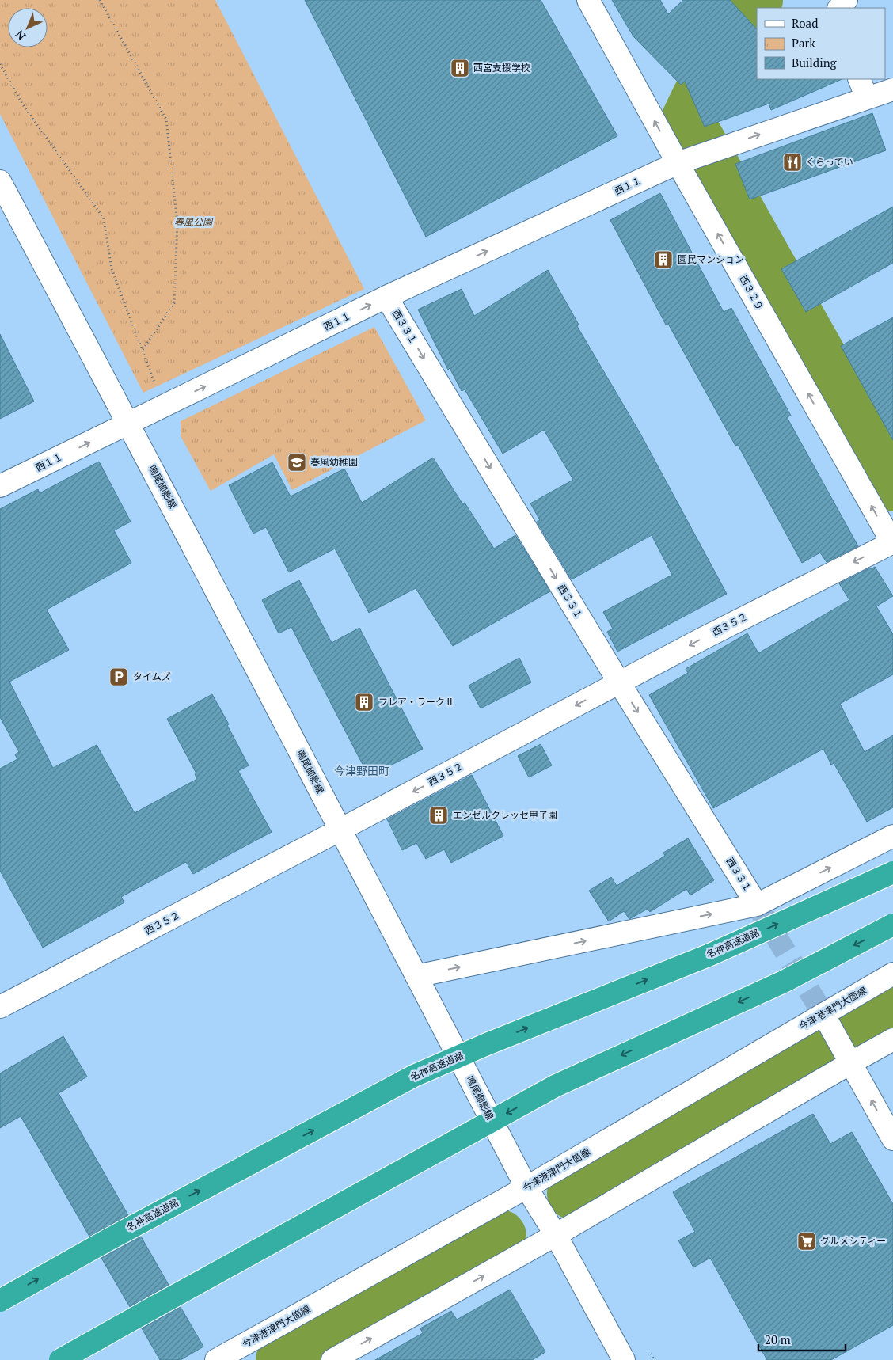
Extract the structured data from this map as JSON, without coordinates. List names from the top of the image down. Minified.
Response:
{"streets":{"highway":["名神高速道路"],"street":["西１１","西３２９","西３３１","鳴尾御影線","西３５２","今津港津門大箇線"]},"crossings":[["西１１","西３２９"],["西１１","西３３１"],["西１１","鳴尾御影線"],["西３２９","西３５２"],["西３３１","西３５２"],["鳴尾御影線","西３５２"],["鳴尾御影線","今津港津門大箇線"]],"one_way":["西１１","西３２９","西３３１","西３５２"],"districts":["今津野田町"],"parks":["春風公園"],"places":{"building":["西宮支援学校","園民マンション","フレア・ラークⅡ","エンゼルクレッセ甲子園"],"restaurant":["くらってい"],"school or university":["春風幼稚園"],"parking":["タイムズ"],"supermarket":["グルメシティー"]},"legend":["Road","Park","Building"],"scale_bar":"20 m","north":"bottom left"}
